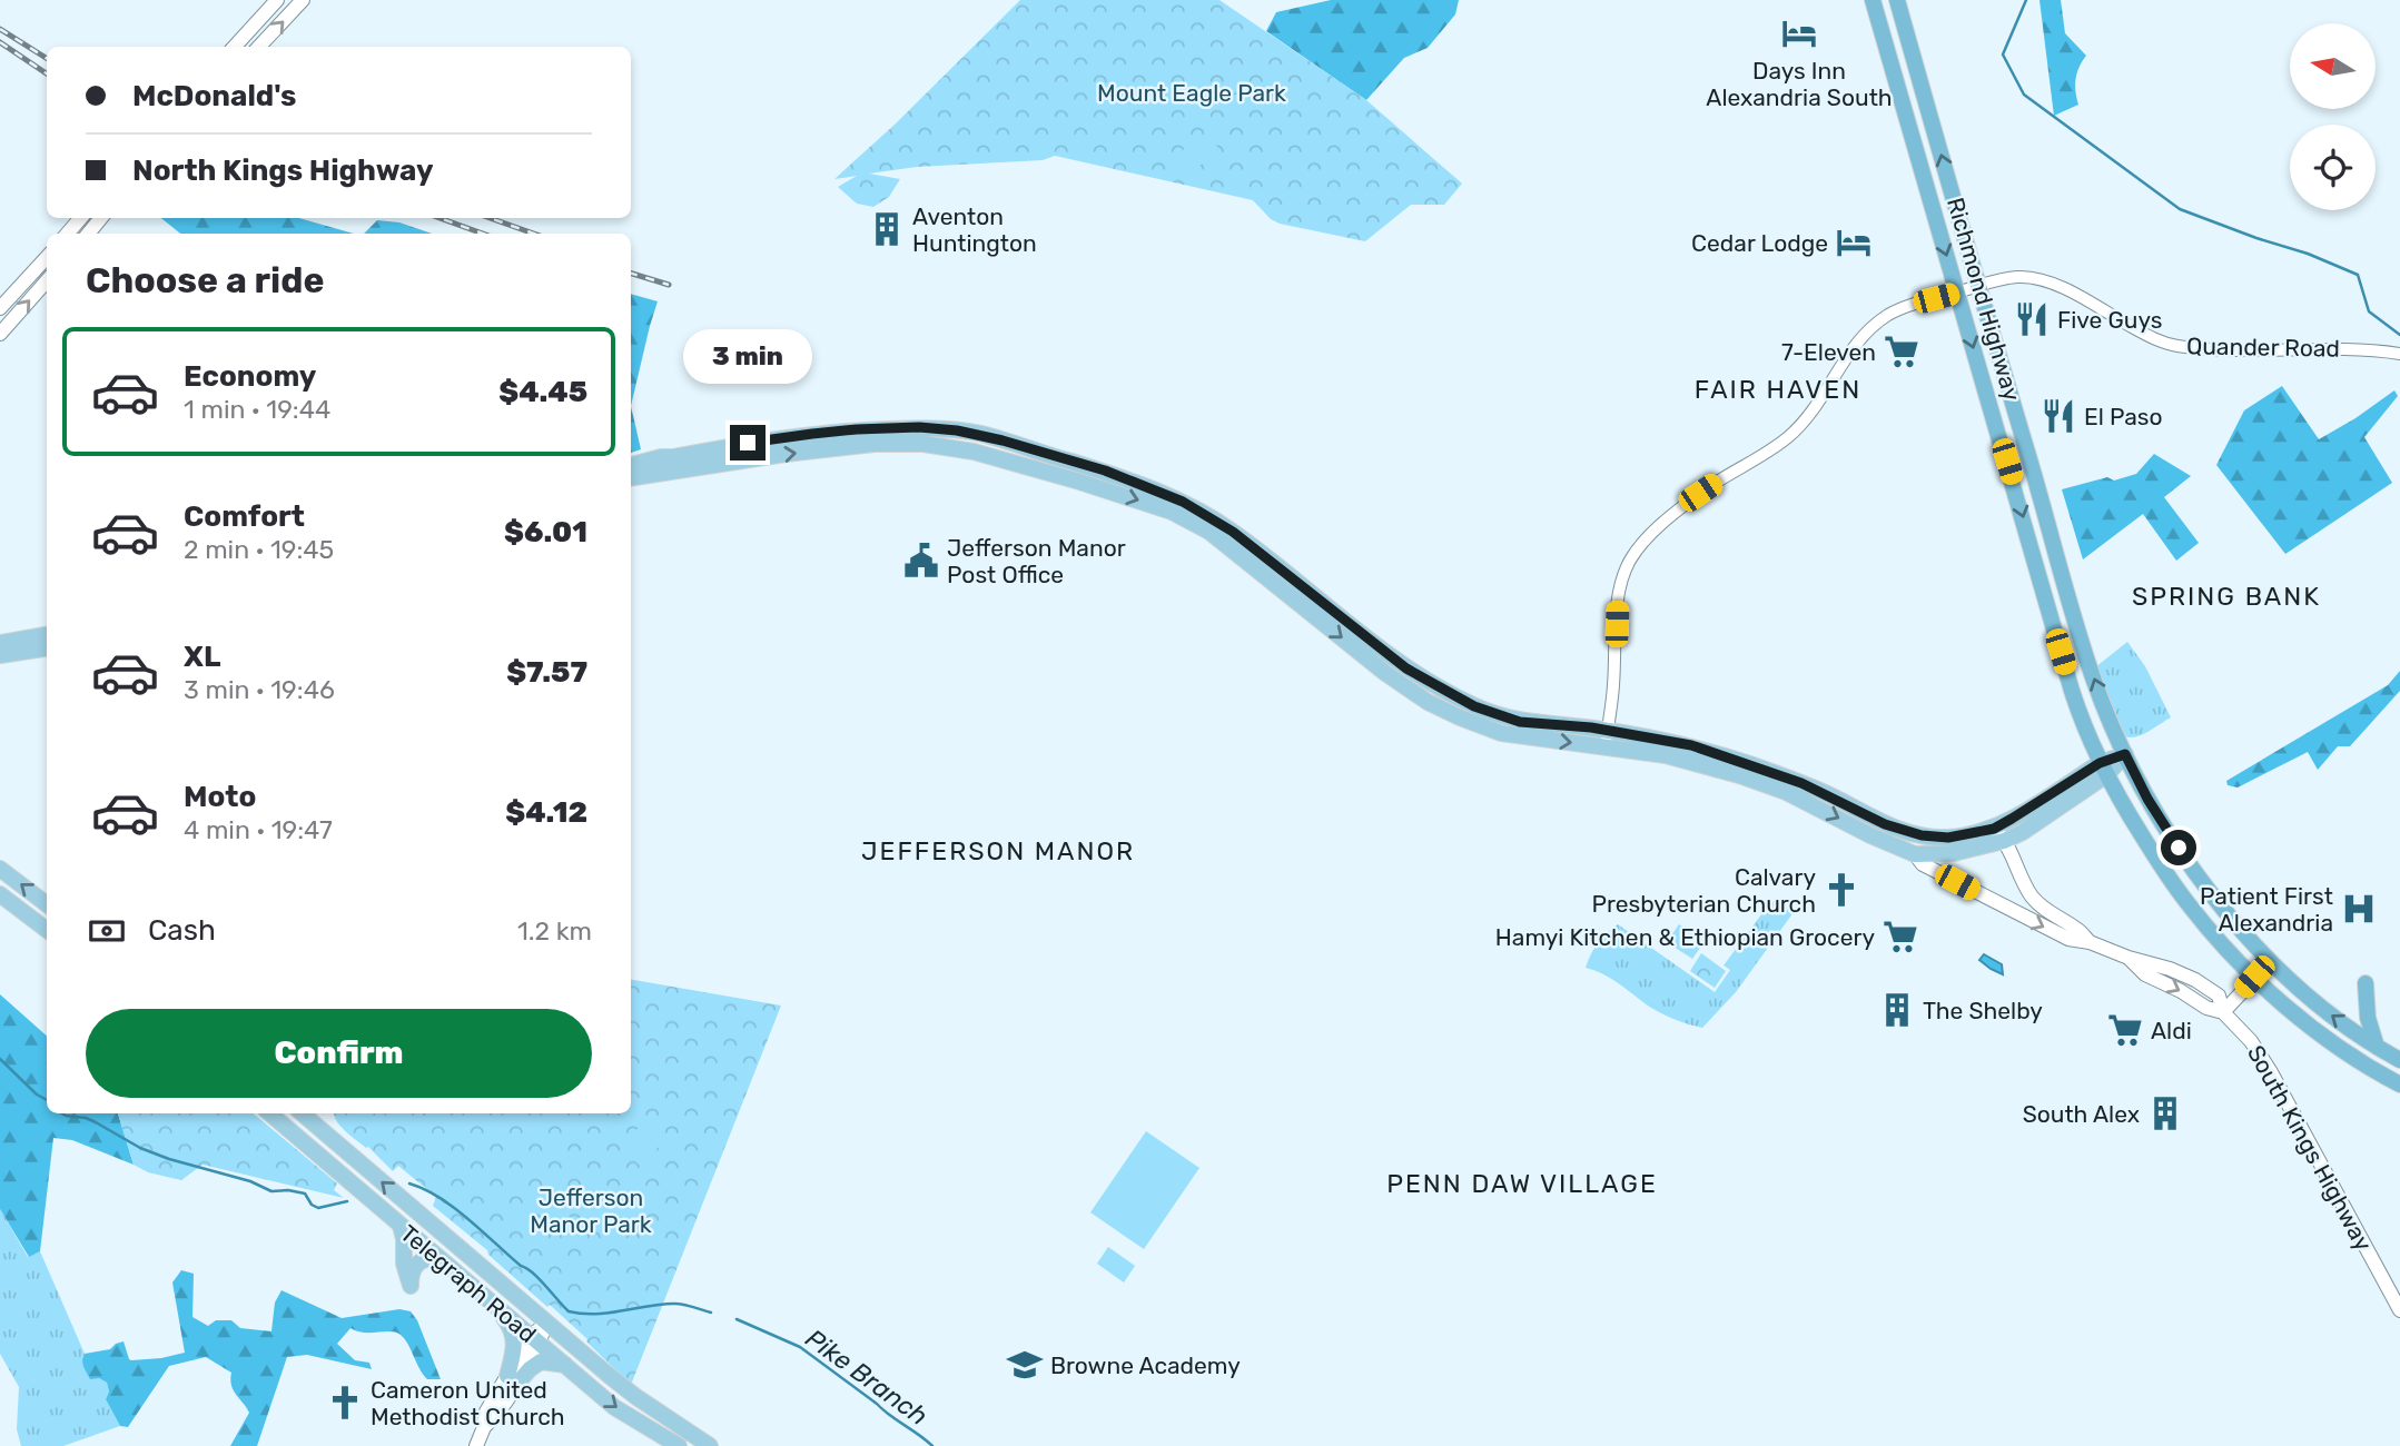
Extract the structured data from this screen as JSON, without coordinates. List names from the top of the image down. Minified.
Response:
{"streets":{"highway":["Richmond Highway"],"main road":["South Kings Highway","Telegraph Road"],"street":["Quander Road"]},"crossings":[["Richmond Highway","Quander Road"]],"districts":["FAIR HAVEN","SPRING BANK","JEFFERSON MANOR","PENN DAW VILLAGE"],"water":["Pike Branch"],"parks":["Mount Eagle Park","Jefferson Manor Park"],"places":{"hotel":["Days Inn Alexandria South","Cedar Lodge"],"building":["Aventon Huntington","The Shelby","South Alex"],"restaurant":["Five Guys","El Paso"],"supermarket":["7-Eleven","Hamyi Kitchen & Ethiopian Grocery","Aldi"],"public building":["Jefferson Manor Post Office"],"church":["Calvary Presbyterian Church","Cameron United Methodist Church"],"hospital":["Patient First Alexandria"],"school or university":["Browne Academy"]},"north":"left","page":{"banner":["McDonald's","North Kings Highway"],"heading":"Choose a ride","list":[{"name":"Economy","note":"1 min · 19:44","value":"$4.45"},{"name":"Comfort","note":"2 min · 19:45","value":"$6.01"},{"name":"XL","note":"3 min · 19:46","value":"$7.57"},{"name":"Moto","note":"4 min · 19:47","value":"$4.12"}],"bubble":"3 min","pay":["Cash","1.2 km"],"buttons":"Confirm"}}
